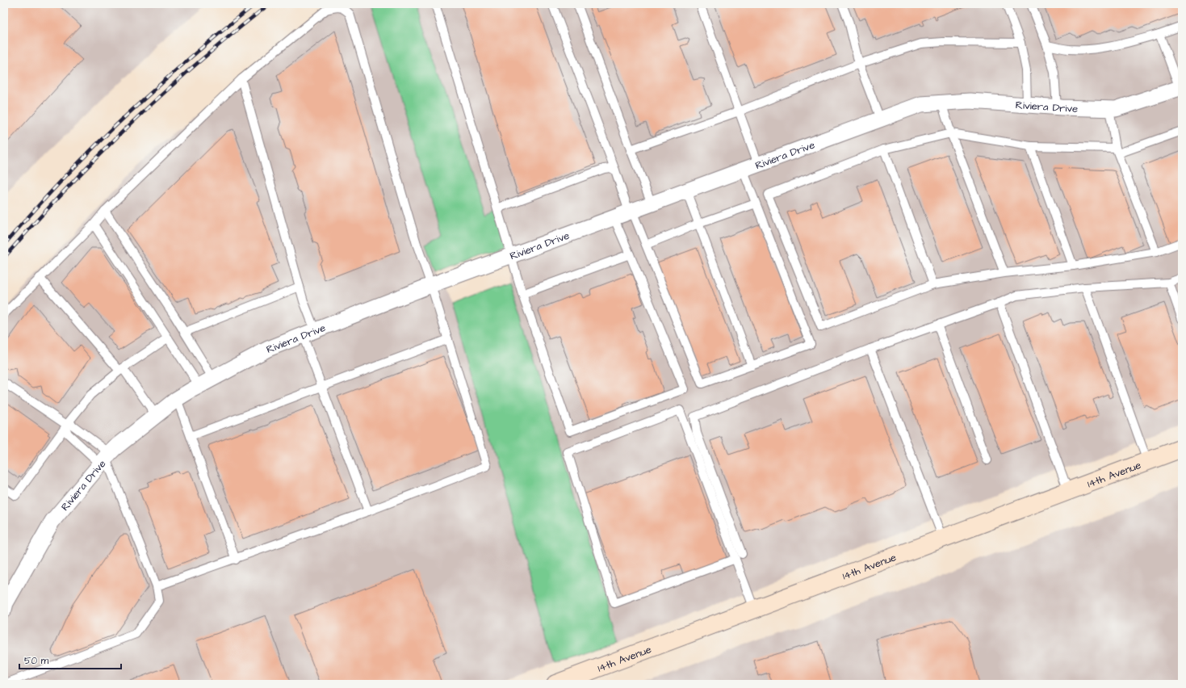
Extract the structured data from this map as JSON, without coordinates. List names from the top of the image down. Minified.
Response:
{"streets":{"main road":["14th Avenue"],"street":["Riviera Drive"]},"scale_bar":"50 m"}
